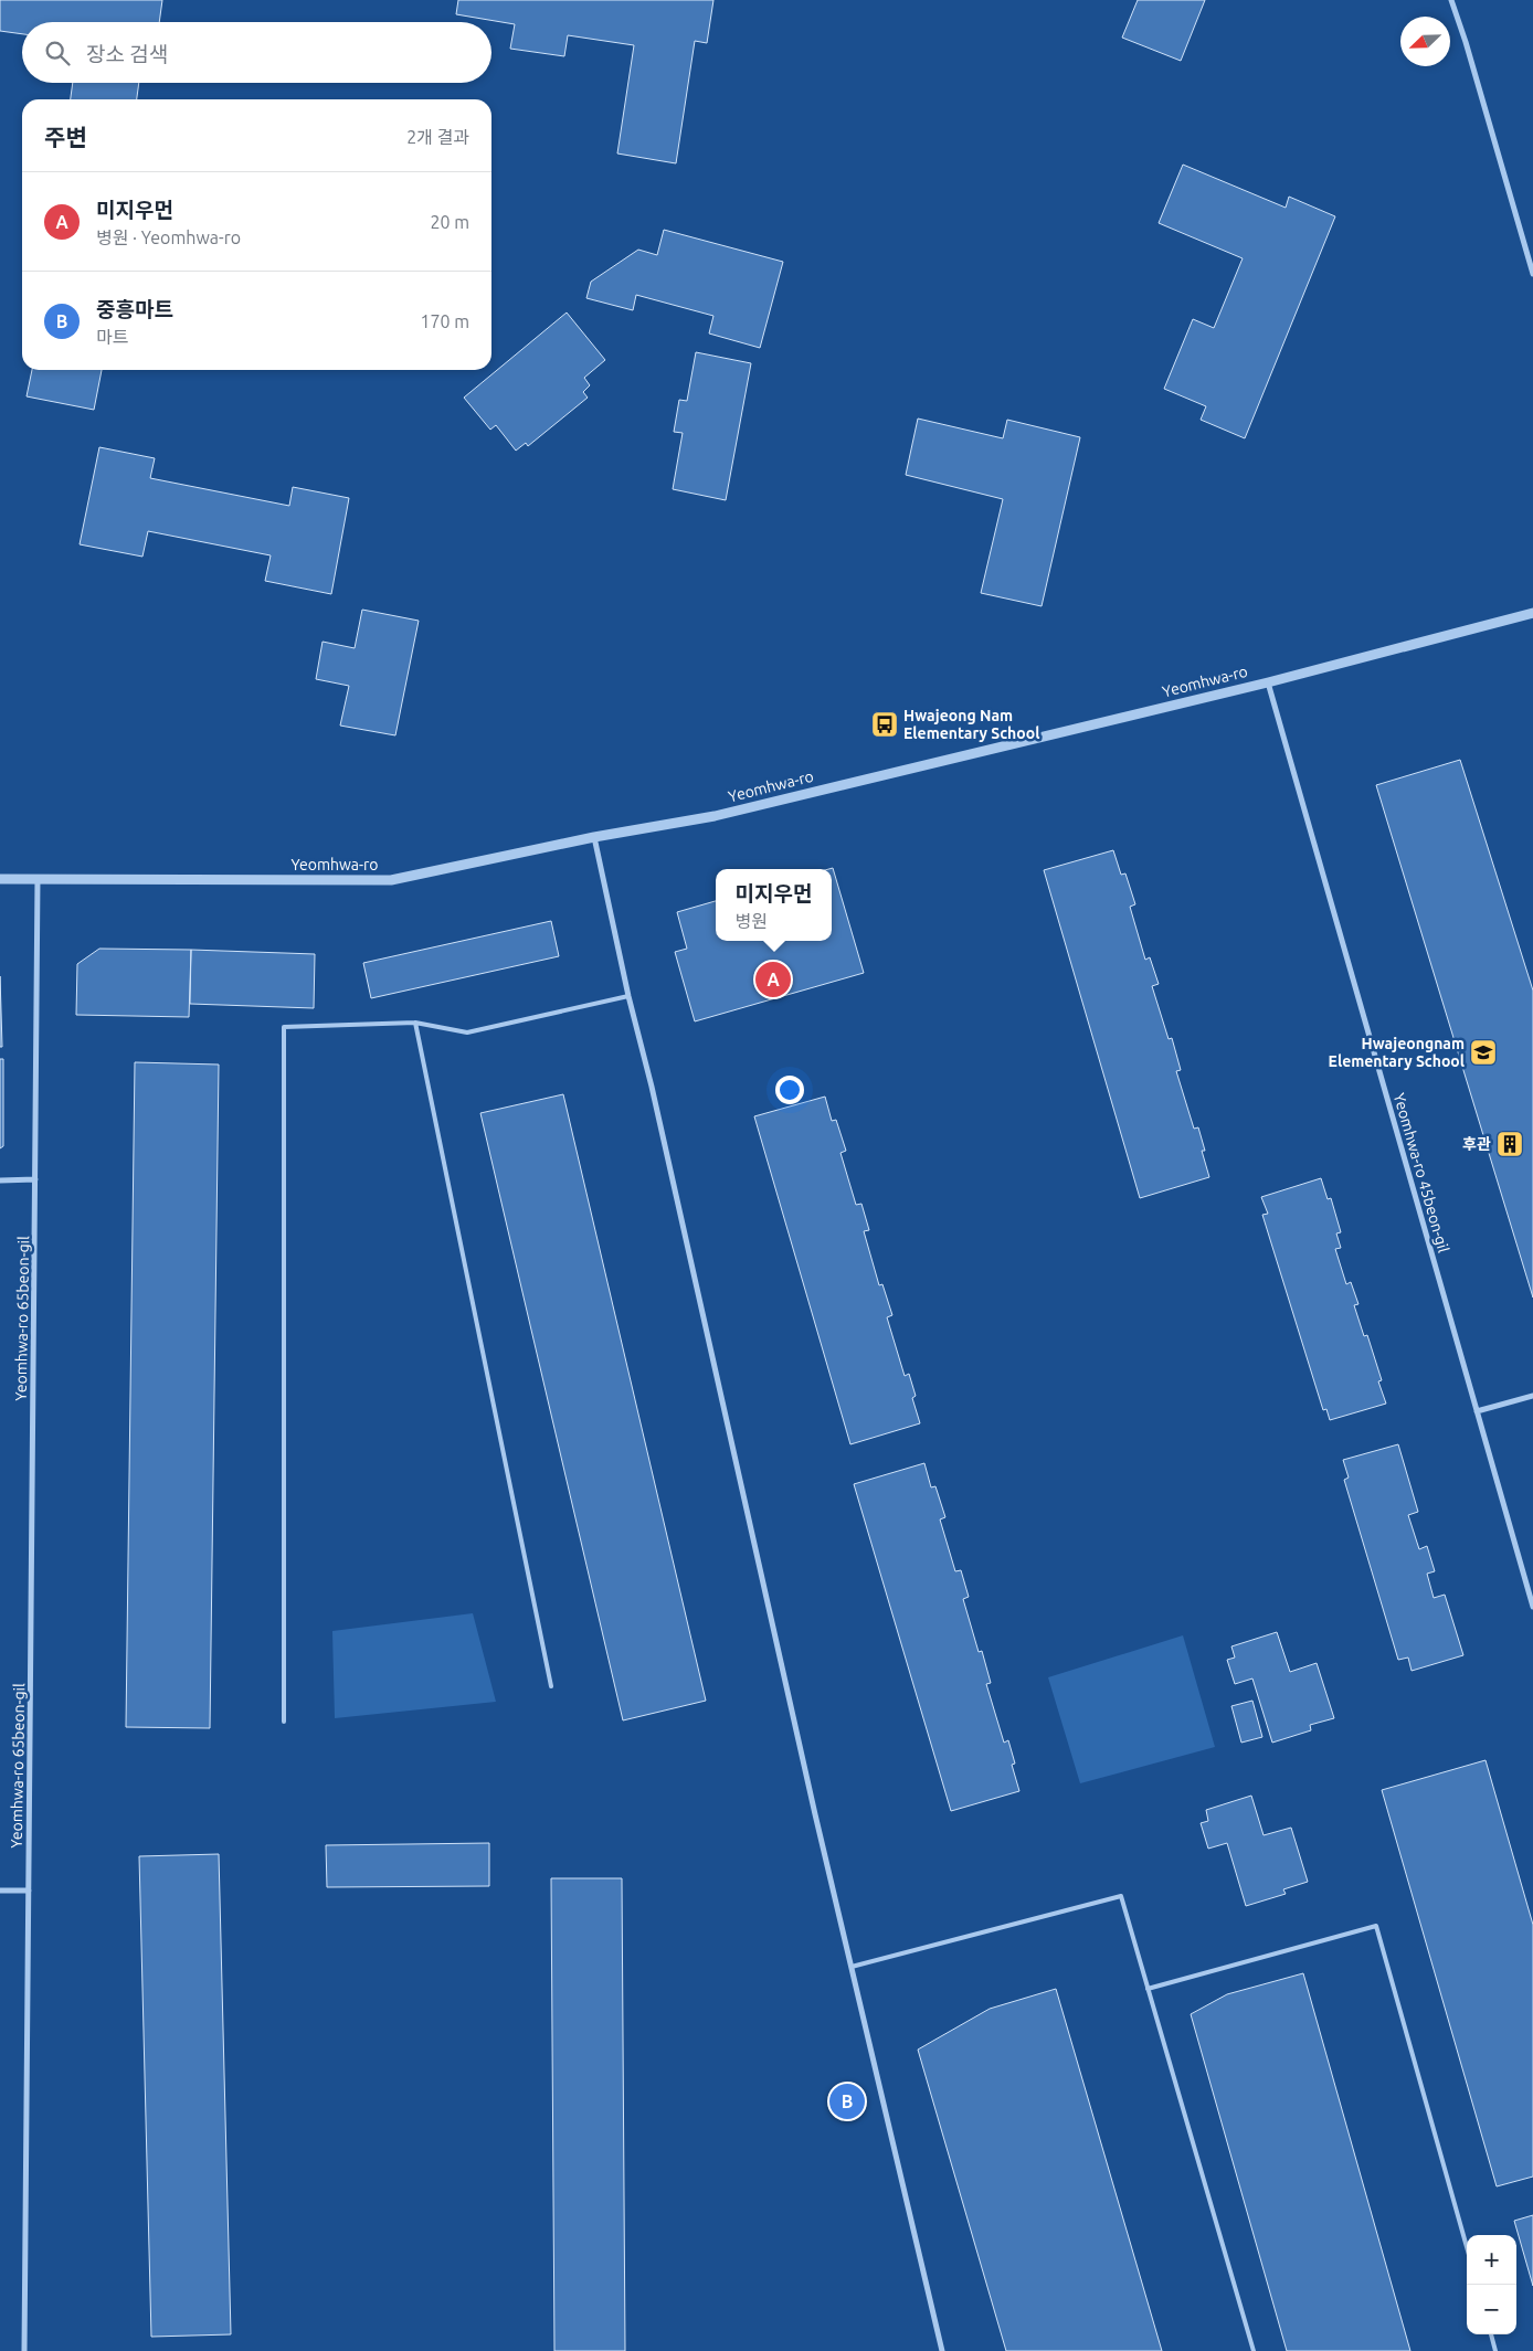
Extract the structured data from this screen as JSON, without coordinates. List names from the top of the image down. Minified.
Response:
{"streets":{"street":["Yeomhwa-ro","Yeomhwa-ro 45beon-gil","Yeomhwa-ro 65beon-gil"]},"crossings":[["Yeomhwa-ro","Yeomhwa-ro 45beon-gil"],["Yeomhwa-ro","Yeomhwa-ro 65beon-gil"]],"places":{"bus stop":["Hwajeong Nam Elementary School"],"school or university":["Hwajeongnam Elementary School"],"building":["후관"]},"north":"bottom left","page":{"search":"장소 검색","heading":["주변","2개 결과"],"list":[{"mark":"A","name":"미지우먼","note":"병원 · Yeomhwa-ro","value":"20 m"},{"mark":"B","name":"중흥마트","note":"마트","value":"170 m"}],"popup":["미지우먼","병원"],"pins":["A","B"],"map_buttons":["+","−"]}}
